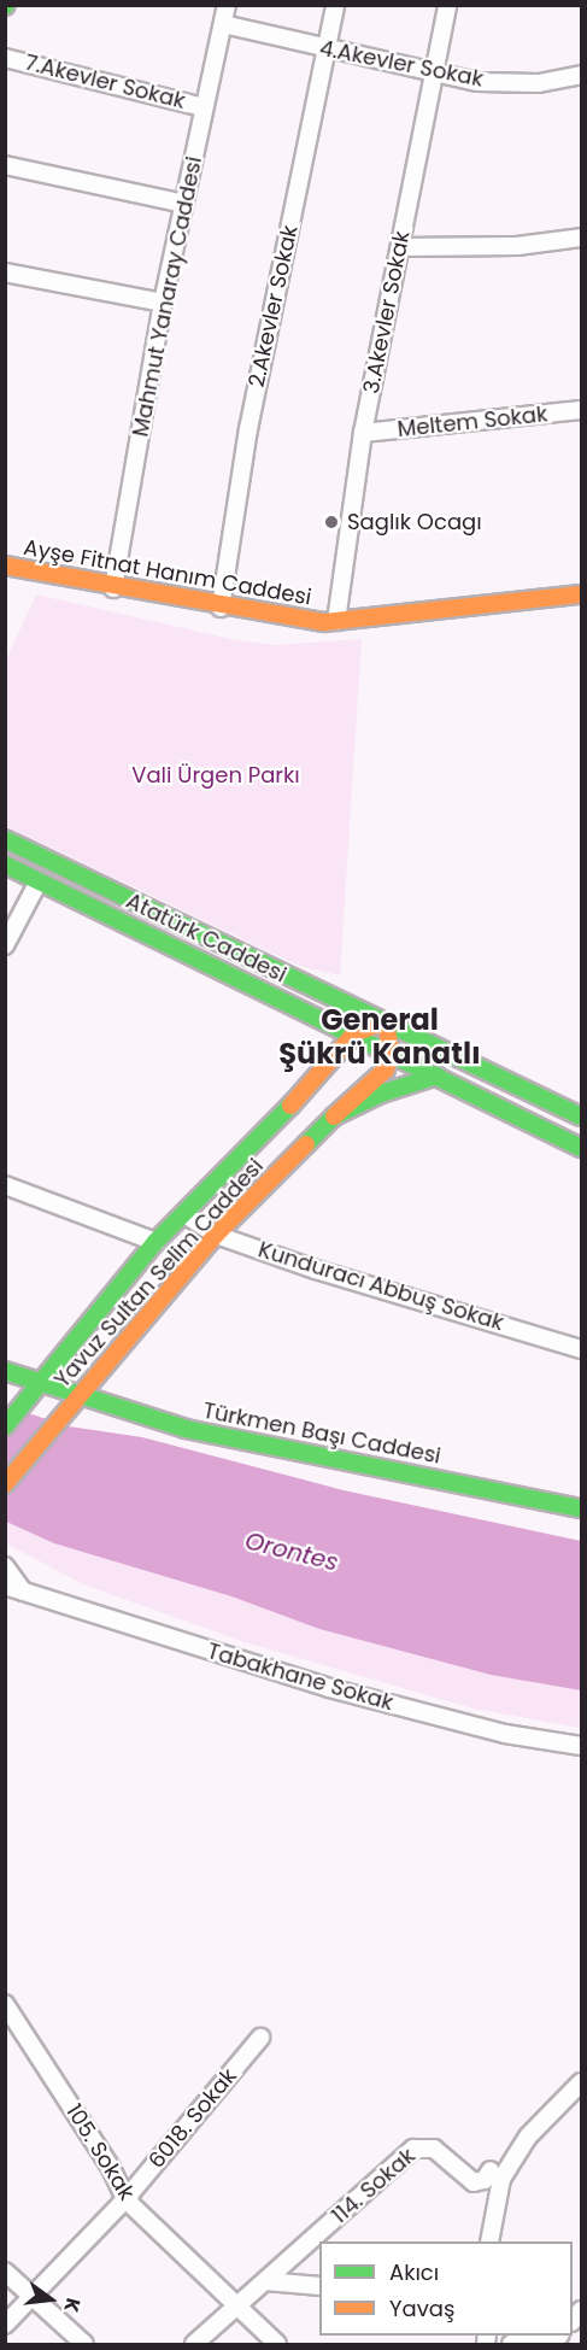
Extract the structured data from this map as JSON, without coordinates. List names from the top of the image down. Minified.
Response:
{"streets":{"main road":["Ayşe Fitnat Hanım Caddesi","Atatürk Caddesi","Yavuz Sultan Selim Caddesi","Türkmen Başı Caddesi"],"street":["4.Akevler Sokak","7.Akevler Sokak","Mahmut Yanaray Caddesi","2.Akevler Sokak","3.Akevler Sokak","Meltem Sokak","Kunduracı Abbuş Sokak","Tabakhane Sokak","6018. Sokak","105. Sokak","114. Sokak"]},"crossings":[["4.Akevler Sokak","Mahmut Yanaray Caddesi"],["4.Akevler Sokak","2.Akevler Sokak"],["4.Akevler Sokak","3.Akevler Sokak"],["7.Akevler Sokak","Mahmut Yanaray Caddesi"],["Mahmut Yanaray Caddesi","Ayşe Fitnat Hanım Caddesi"],["2.Akevler Sokak","Ayşe Fitnat Hanım Caddesi"],["3.Akevler Sokak","Meltem Sokak"],["3.Akevler Sokak","Ayşe Fitnat Hanım Caddesi"],["Atatürk Caddesi","Yavuz Sultan Selim Caddesi"],["Yavuz Sultan Selim Caddesi","Kunduracı Abbuş Sokak"],["Yavuz Sultan Selim Caddesi","Türkmen Başı Caddesi"],["6018. Sokak","105. Sokak"],["105. Sokak","114. Sokak"]],"districts":["General Şükrü Kanatlı"],"water":["Orontes"],"parks":["Vali Ürgen Parkı"],"places":["Saglık Ocagı"],"legend":["Akıcı","Yavaş"],"north":"right"}
